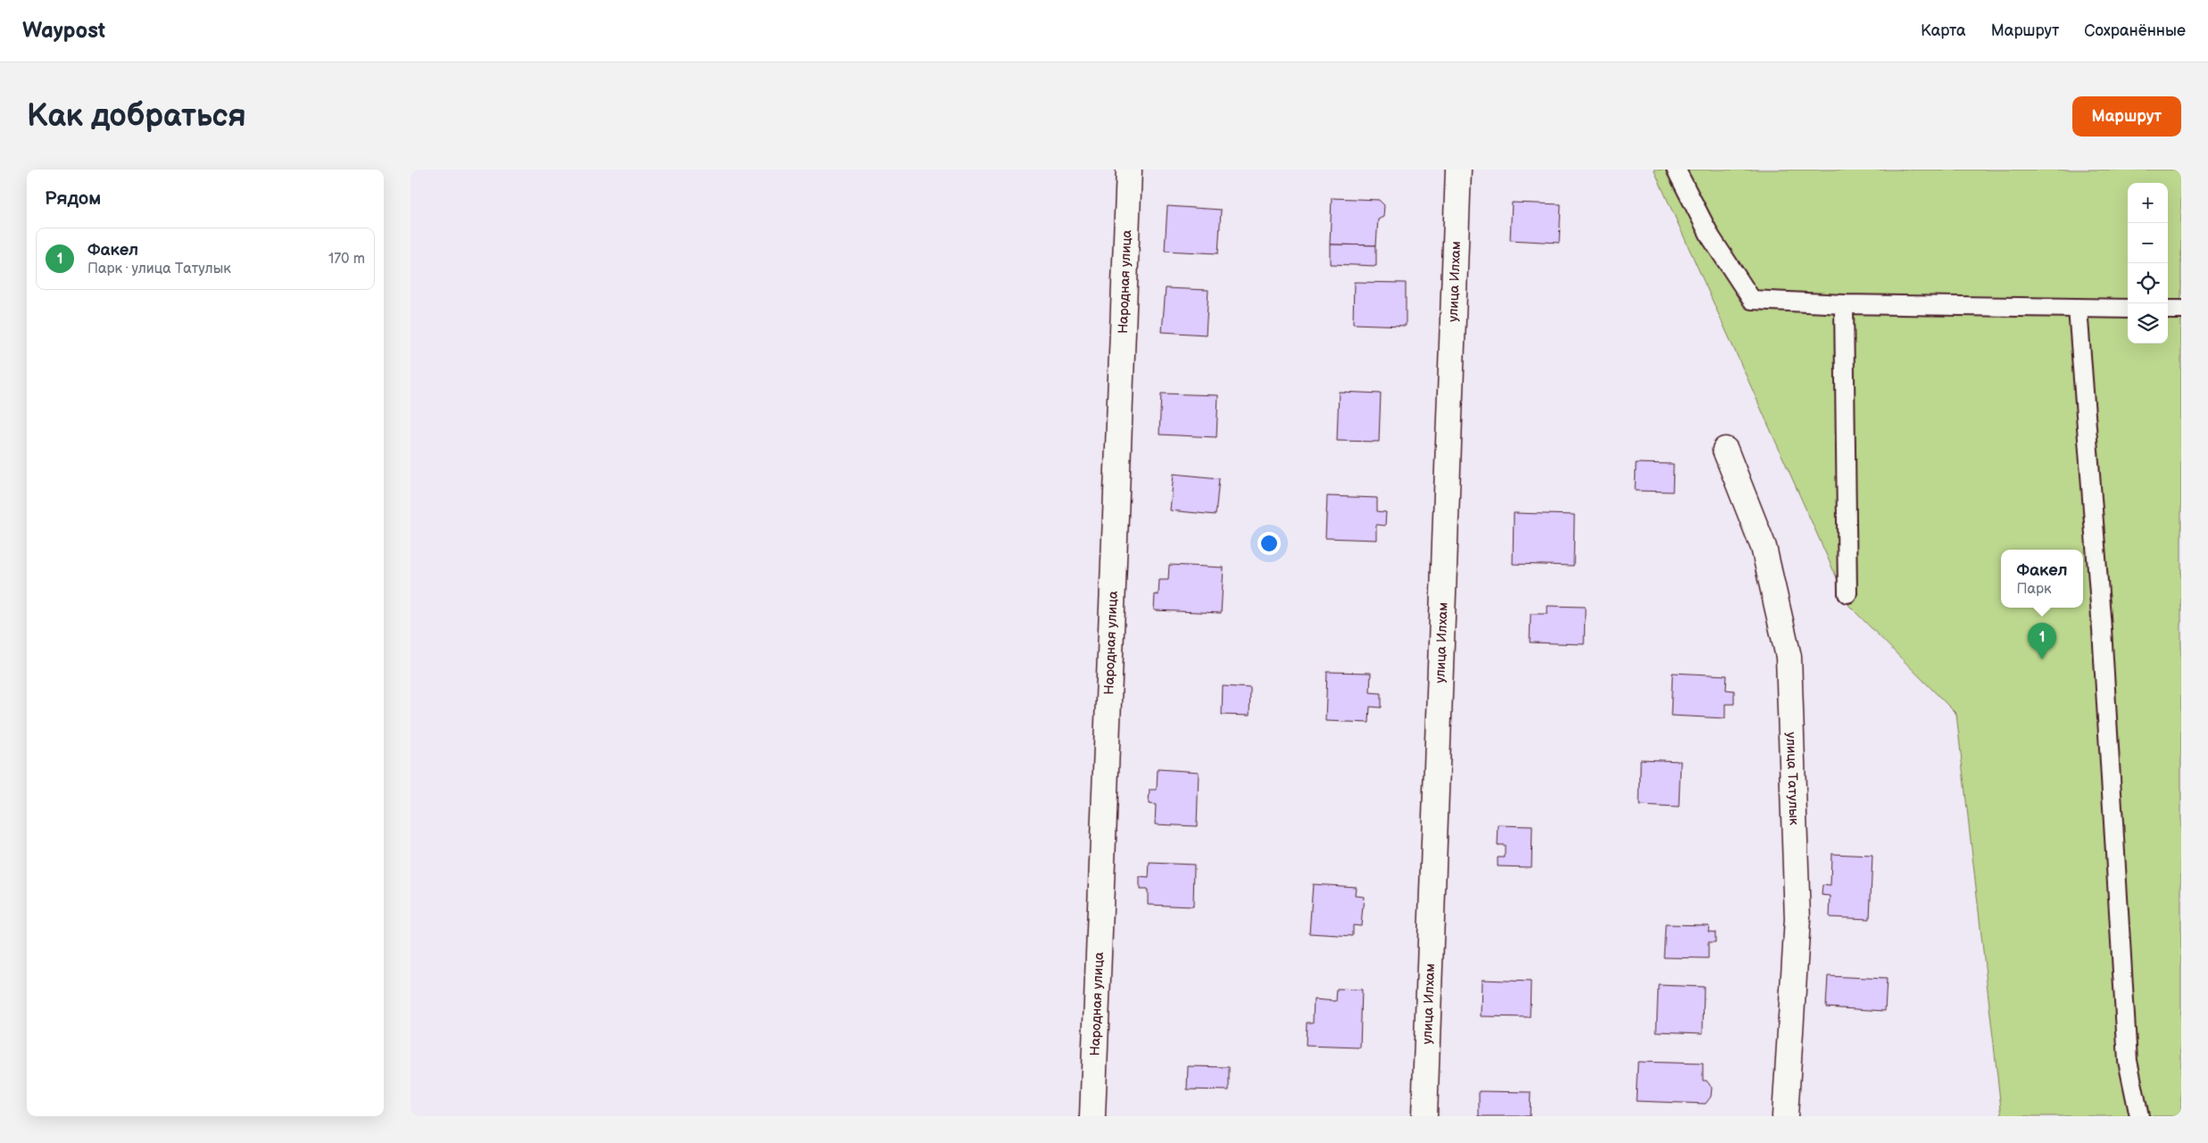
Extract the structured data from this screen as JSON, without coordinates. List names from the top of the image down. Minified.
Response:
{"streets":{"street":["Народная улица","улица Илхам","улица Татулык"]},"page":{"header":"Waypost","nav":["Карта","Маршрут","Сохранённые"],"buttons":"Маршрут","title":"Как добраться","heading":"Рядом","map_buttons":["+","−"],"list":[{"mark":"1","name":"Факел","note":"Парк · улица Татулык","value":"170 m"}],"popup":["Факел","Парк"],"pins":"1"}}
